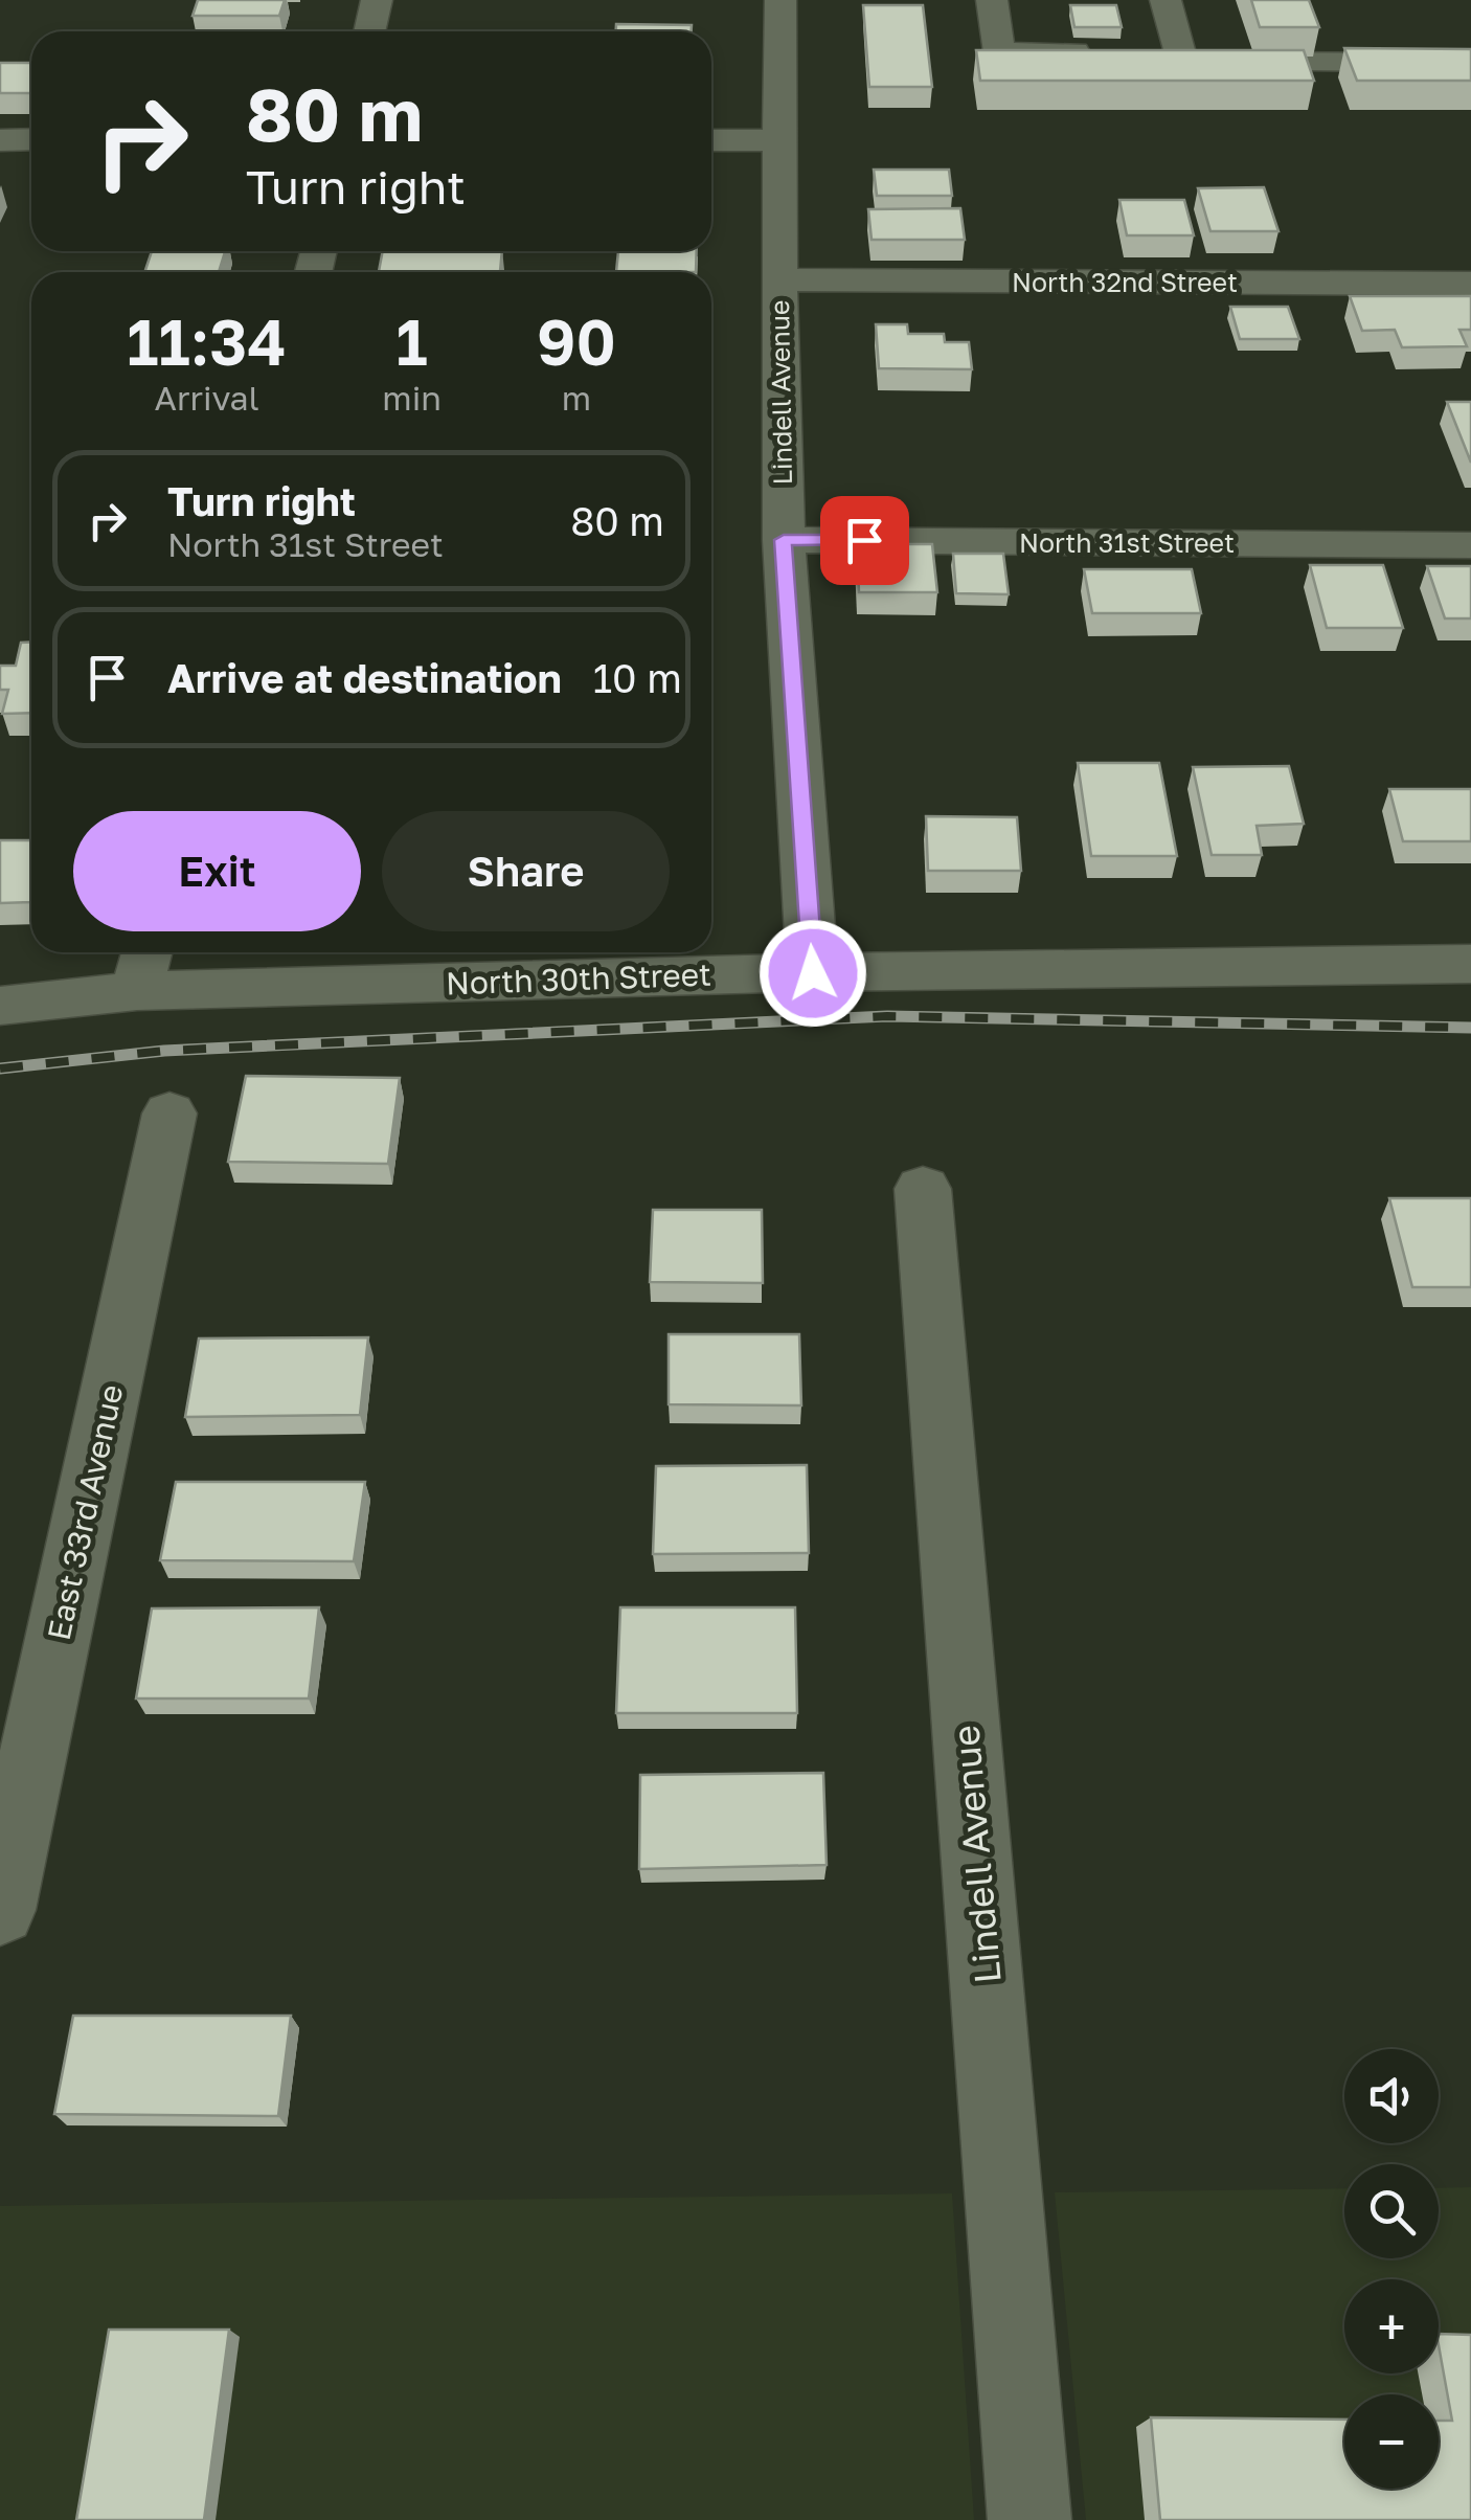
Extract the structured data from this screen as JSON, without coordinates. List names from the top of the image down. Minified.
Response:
{"streets":{"street":["North 32nd Street","Lindell Avenue","North 31st Street","North 30th Street","East 33rd Avenue"]},"crossings":[["North 32nd Street","Lindell Avenue"],["Lindell Avenue","North 31st Street"],["Lindell Avenue","North 30th Street"]],"page":{"turn":["80 m","Turn right"],"eta":["11:34","Arrival","1","min","90","m"],"list":[{"name":"Turn right","note":"North 31st Street","value":"80 m"},{"name":"Arrive at destination","value":"10 m"}],"buttons":["Exit","Share"],"map_buttons":["+","−"]}}
